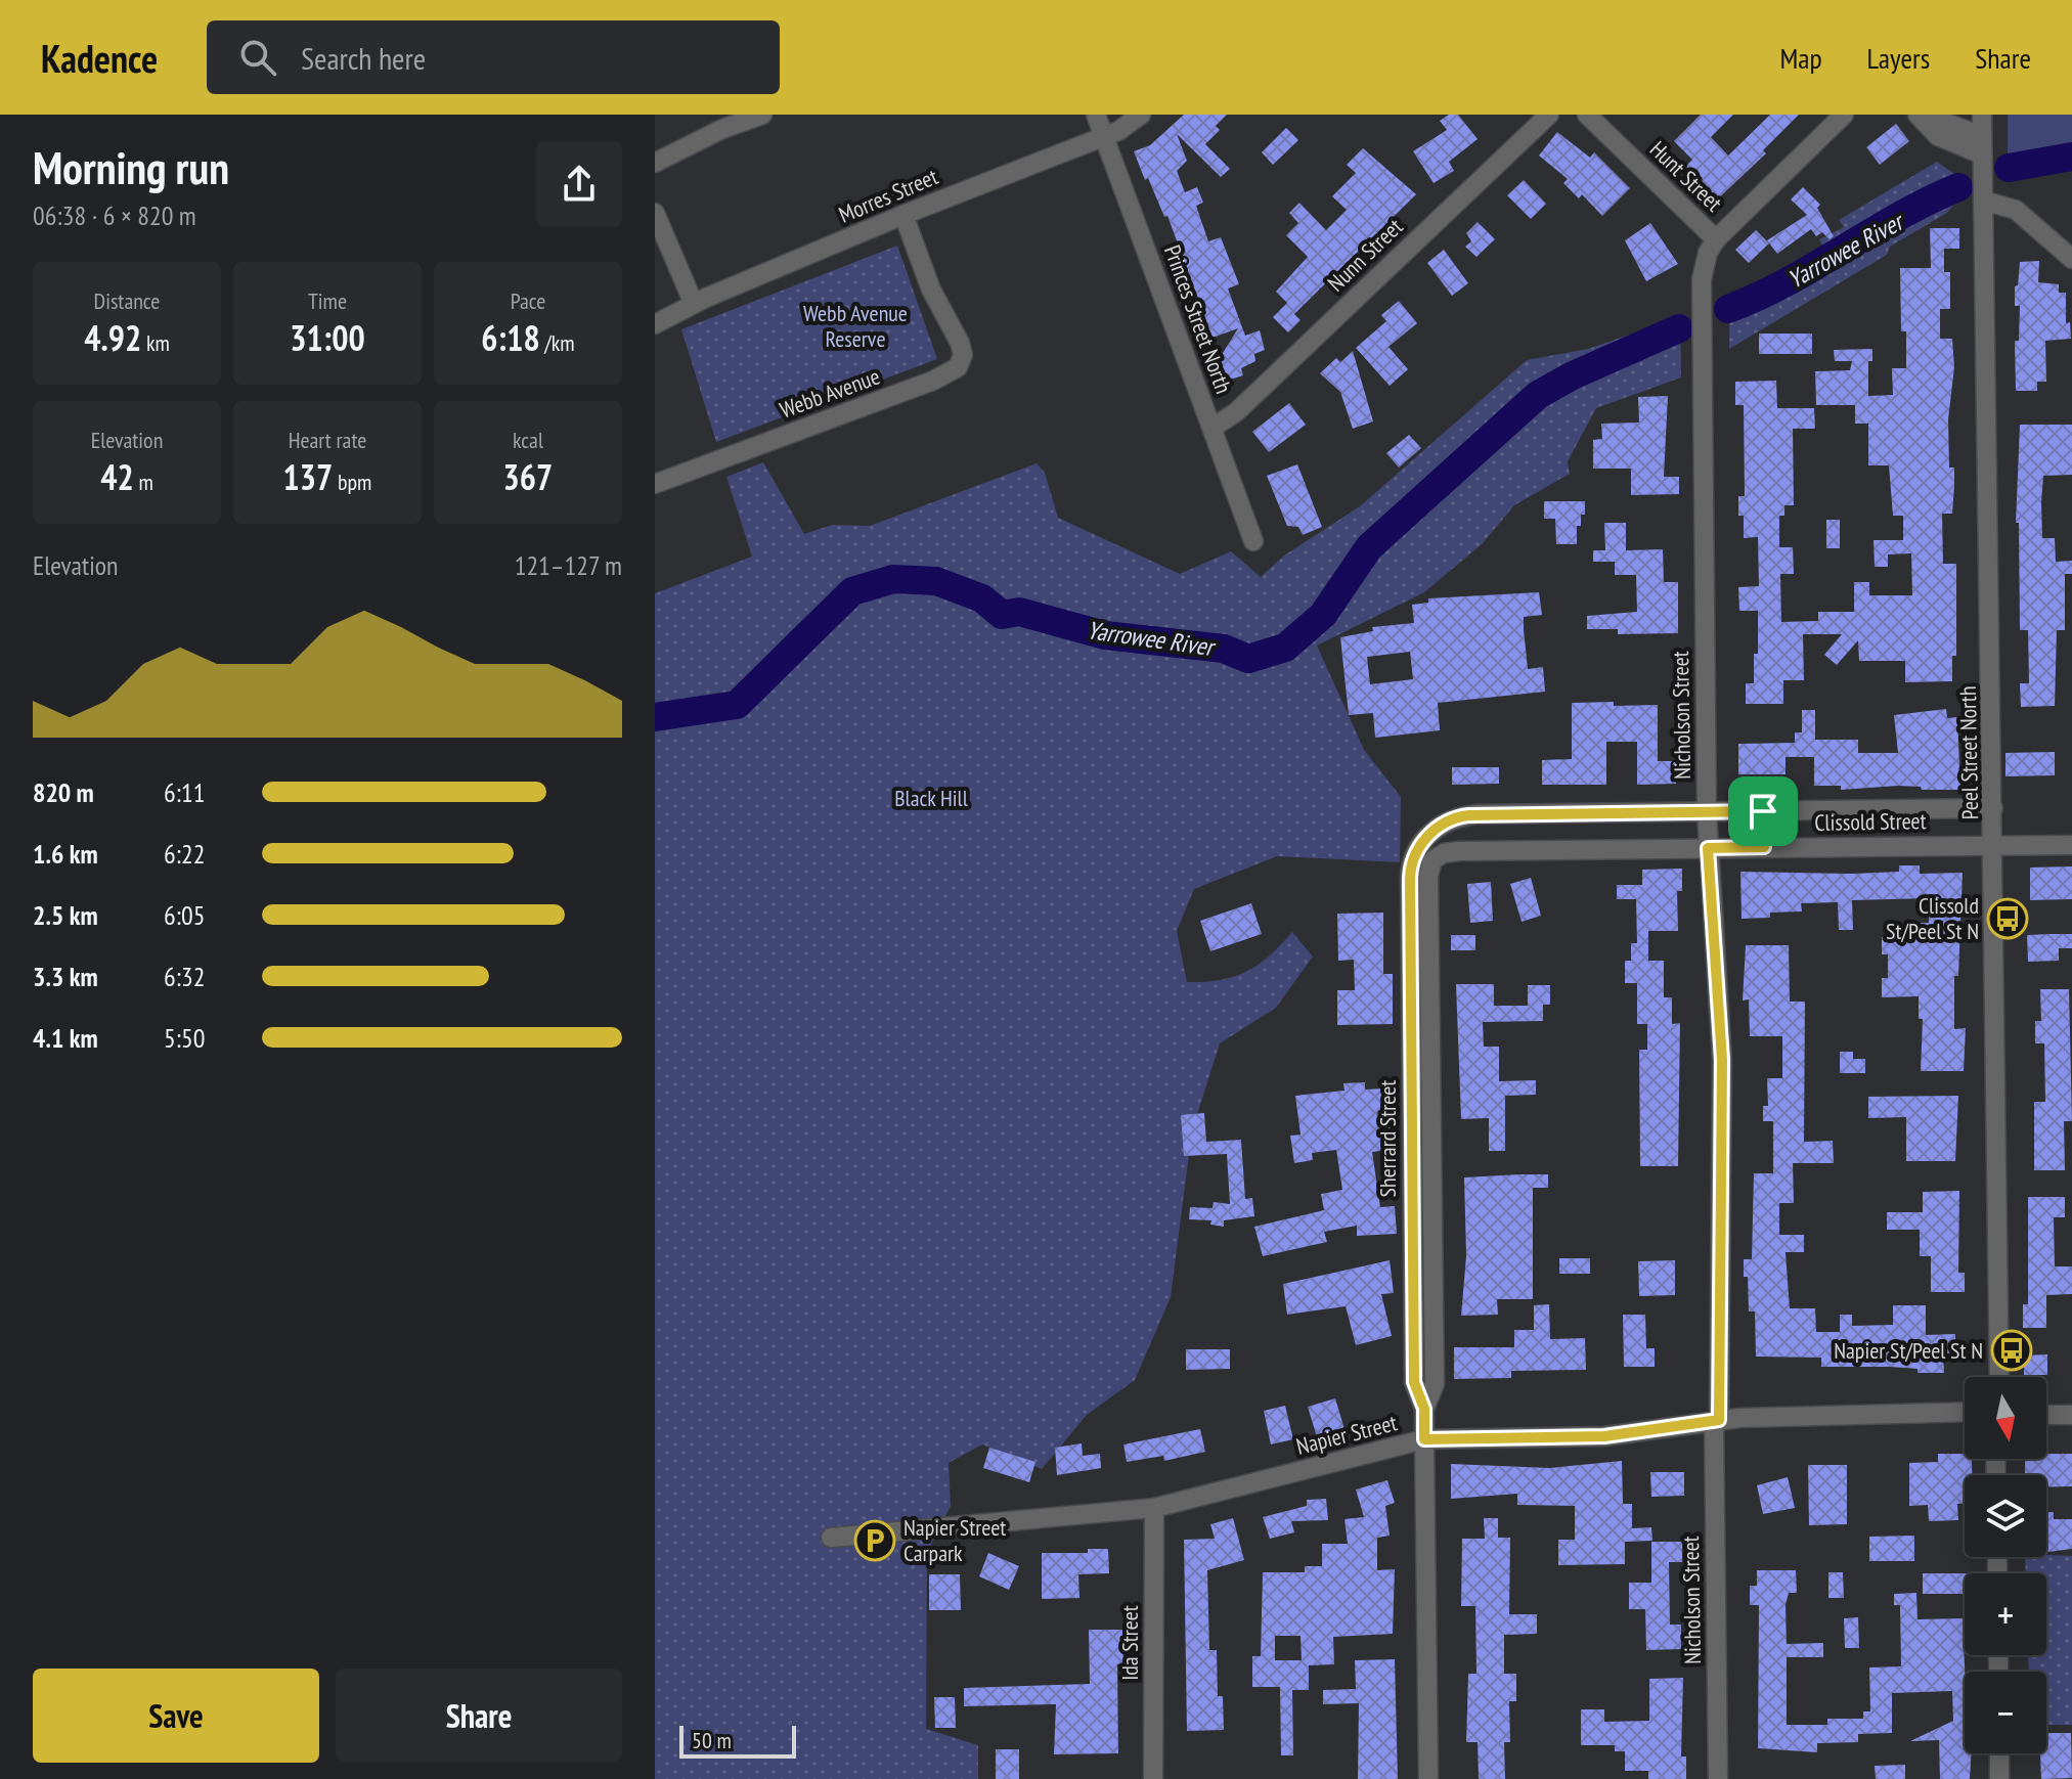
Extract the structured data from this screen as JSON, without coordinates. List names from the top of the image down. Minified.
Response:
{"streets":{"street":["Hunt Street","Morres Street","Nunn Street","Princes Street North","Webb Avenue","Nicholson Street","Peel Street North","Clissold Street","Sherrard Street","Napier Street","Ida Street"]},"crossings":[["Hunt Street","Nicholson Street"],["Morres Street","Princes Street North"],["Morres Street","Webb Avenue"],["Nunn Street","Princes Street North"],["Nicholson Street","Clissold Street"],["Nicholson Street","Napier Street"],["Peel Street North","Clissold Street"],["Clissold Street","Sherrard Street"],["Sherrard Street","Napier Street"],["Napier Street","Ida Street"]],"water":["Yarrowee River"],"parks":["Webb Avenue Reserve","Black Hill"],"places":{"bus stop":["Clissold St/Peel St N","Napier St/Peel St N"],"parking":["Napier Street Carpark"]},"scale_bar":"50 m","north":"bottom","page":{"header":"Kadence","search":"Search here","nav":["Map","Layers","Share"],"heading":["Morning run","06:38 · 6 × 820 m"],"stats":[["Distance","4.92 km"],["Time","31:00"],["Pace","6:18 /km"],["Elevation","42 m"],["Heart rate","137 bpm"],["kcal","367"]],"chart":["Elevation","121–127 m"],"list":[{"name":"820 m","note":"6:11"},{"name":"1.6 km","note":"6:22"},{"name":"2.5 km","note":"6:05"},{"name":"3.3 km","note":"6:32"},{"name":"4.1 km","note":"5:50"}],"map_buttons":["+","−"],"buttons":["Save","Share"],"scale":"50 m"}}
